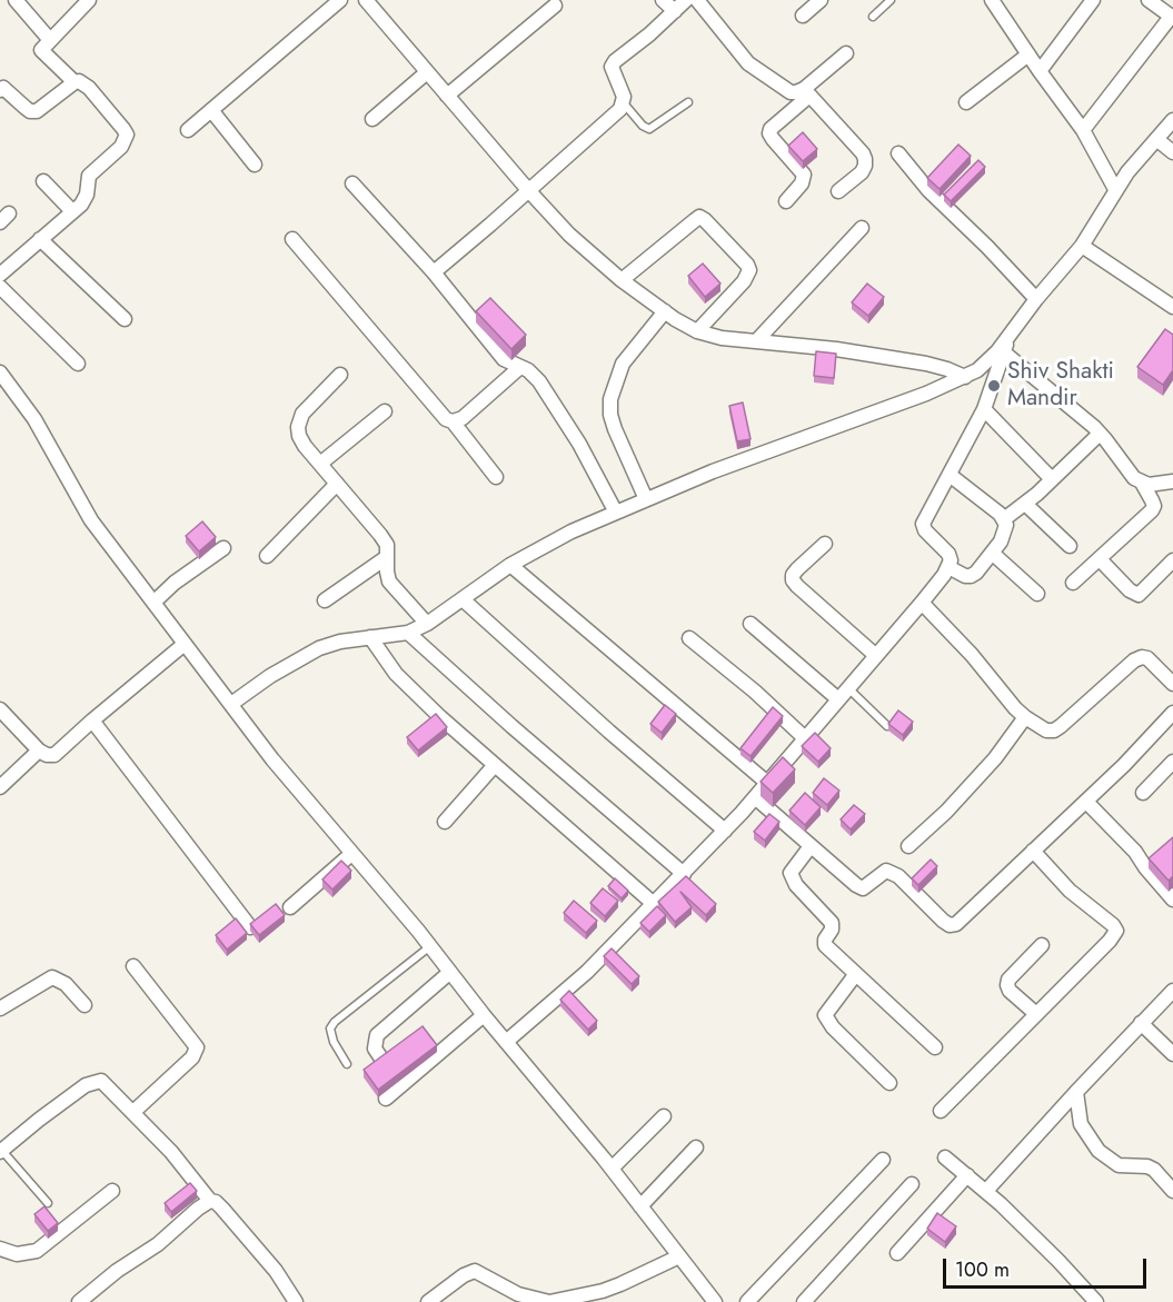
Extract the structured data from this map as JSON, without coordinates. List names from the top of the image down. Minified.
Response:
{"places":["Shiv Shakti Mandir"],"scale_bar":"100 m"}
